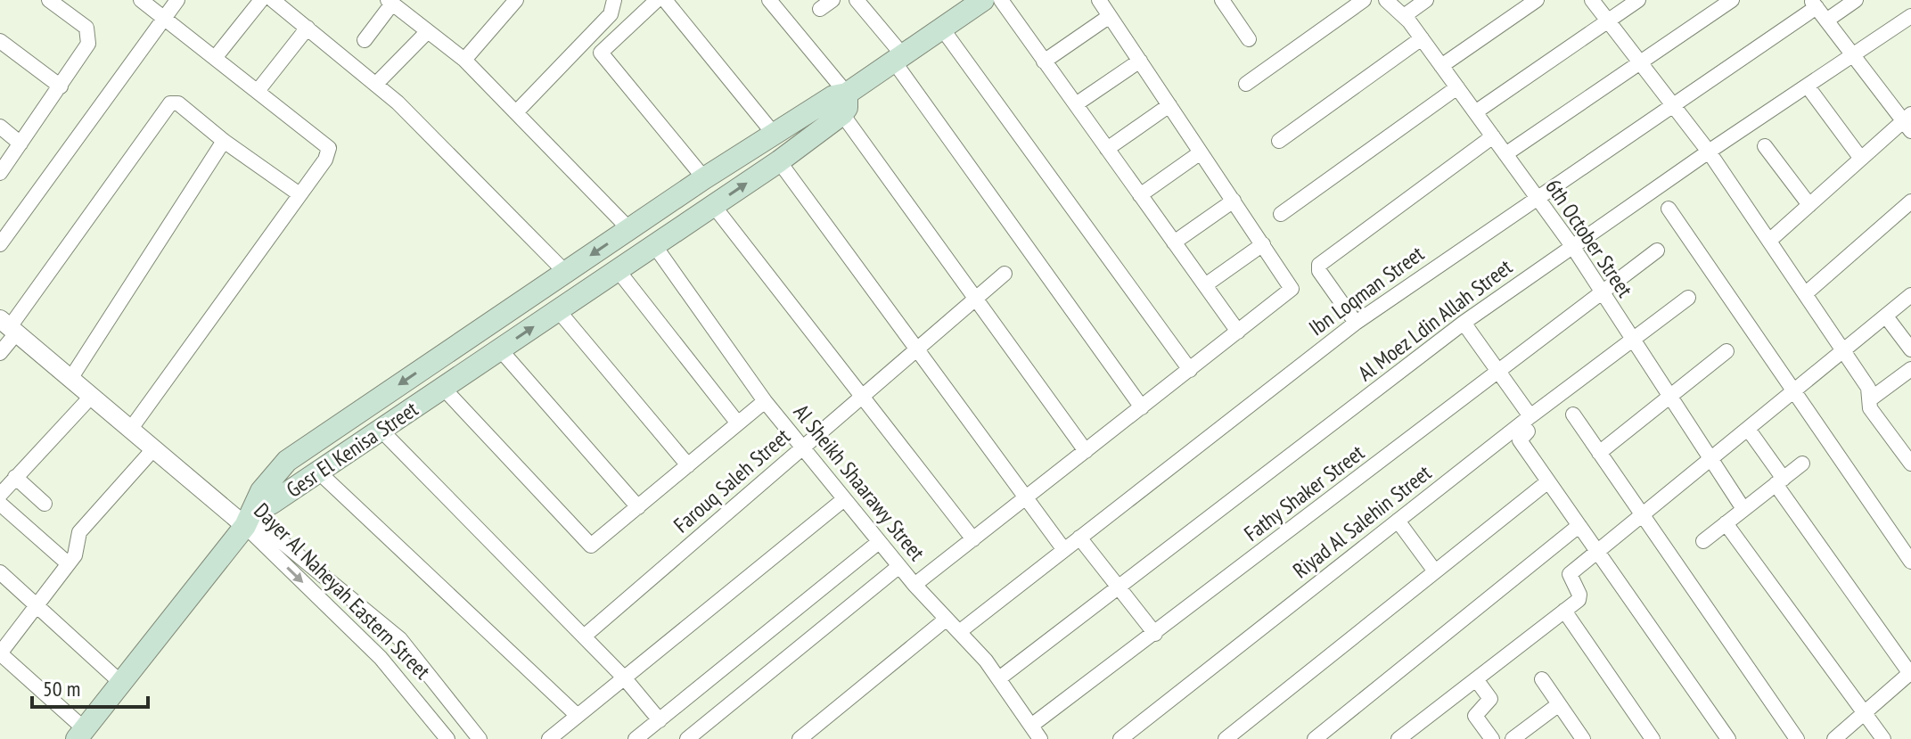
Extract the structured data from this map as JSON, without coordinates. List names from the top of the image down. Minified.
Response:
{"streets":{"main road":["Gesr El Kenisa Street"],"street":["6th October Street","Ibn Loqman Street","Al Moez Ldin Allah Street","Farouq Saleh Street","Al Sheikh Shaarawy Street","Fathy Shaker Street","Riyad Al Salehin Street","Dayer Al Naheyah Eastern Street"]},"crossings":[["6th October Street","Ibn Loqman Street"],["6th October Street","Al Moez Ldin Allah Street"],["6th October Street","Fathy Shaker Street"],["6th October Street","Riyad Al Salehin Street"],["Ibn Loqman Street","Al Sheikh Shaarawy Street"],["Al Moez Ldin Allah Street","Al Sheikh Shaarawy Street"],["Gesr El Kenisa Street","Al Sheikh Shaarawy Street"],["Gesr El Kenisa Street","Dayer Al Naheyah Eastern Street"],["Farouq Saleh Street","Al Sheikh Shaarawy Street"],["Al Sheikh Shaarawy Street","Fathy Shaker Street"]],"scale_bar":"50 m"}
